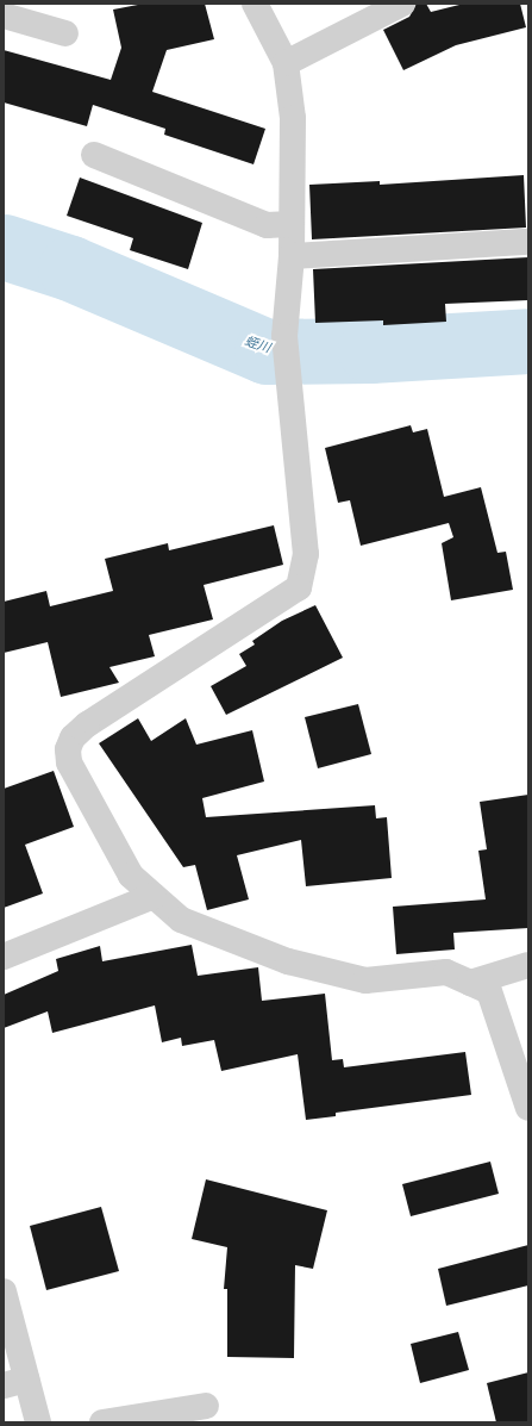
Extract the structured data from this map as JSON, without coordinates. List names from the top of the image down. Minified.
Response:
{"water":["蛭川"]}
